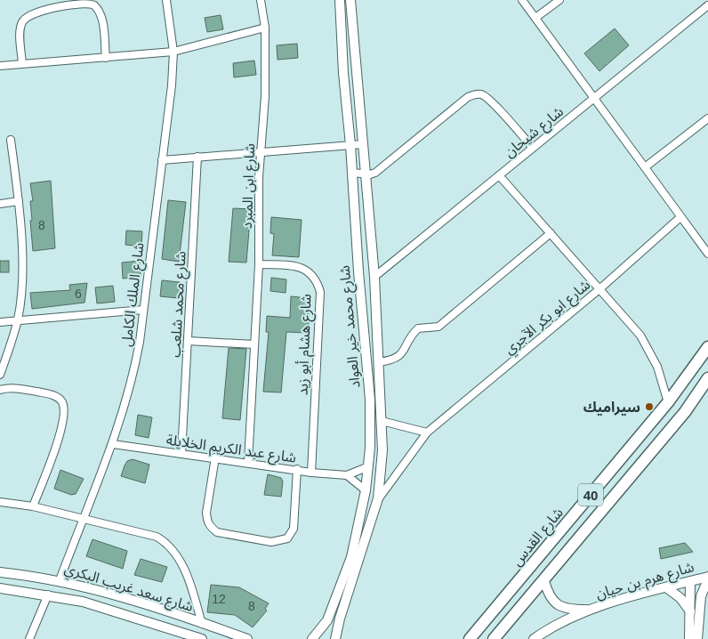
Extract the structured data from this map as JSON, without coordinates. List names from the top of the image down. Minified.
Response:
{"streets":{"highway":["40","شارع القدس"],"street":["شارع شيحان","شارع ابن المبرد","شارع الملك الكامل","شارع محمد شلعب","شارع ابو بكر الآجري","شارع محمد خير العواد","شارع هشام أبو زيد","شارع عبد الكريم الخلايلة","شارع هرم بن حيان","شارع سعد غريب البكري"]},"crossings":[["شارع شيحان","شارع محمد خير العواد"],["شارع ابن المبرد","شارع هشام أبو زيد"],["شارع ابن المبرد","شارع عبد الكريم الخلايلة"],["شارع الملك الكامل","شارع عبد الكريم الخلايلة"],["شارع الملك الكامل","شارع سعد غريب البكري"],["شارع محمد شلعب","شارع عبد الكريم الخلايلة"],["شارع ابو بكر الآجري","شارع محمد خير العواد"],["شارع محمد خير العواد","شارع عبد الكريم الخلايلة"],["شارع هشام أبو زيد","شارع عبد الكريم الخلايلة"],["40","شارع هرم بن حيان"]],"places":["سيراميك"],"house_numbers":["8","6","12","8"]}
